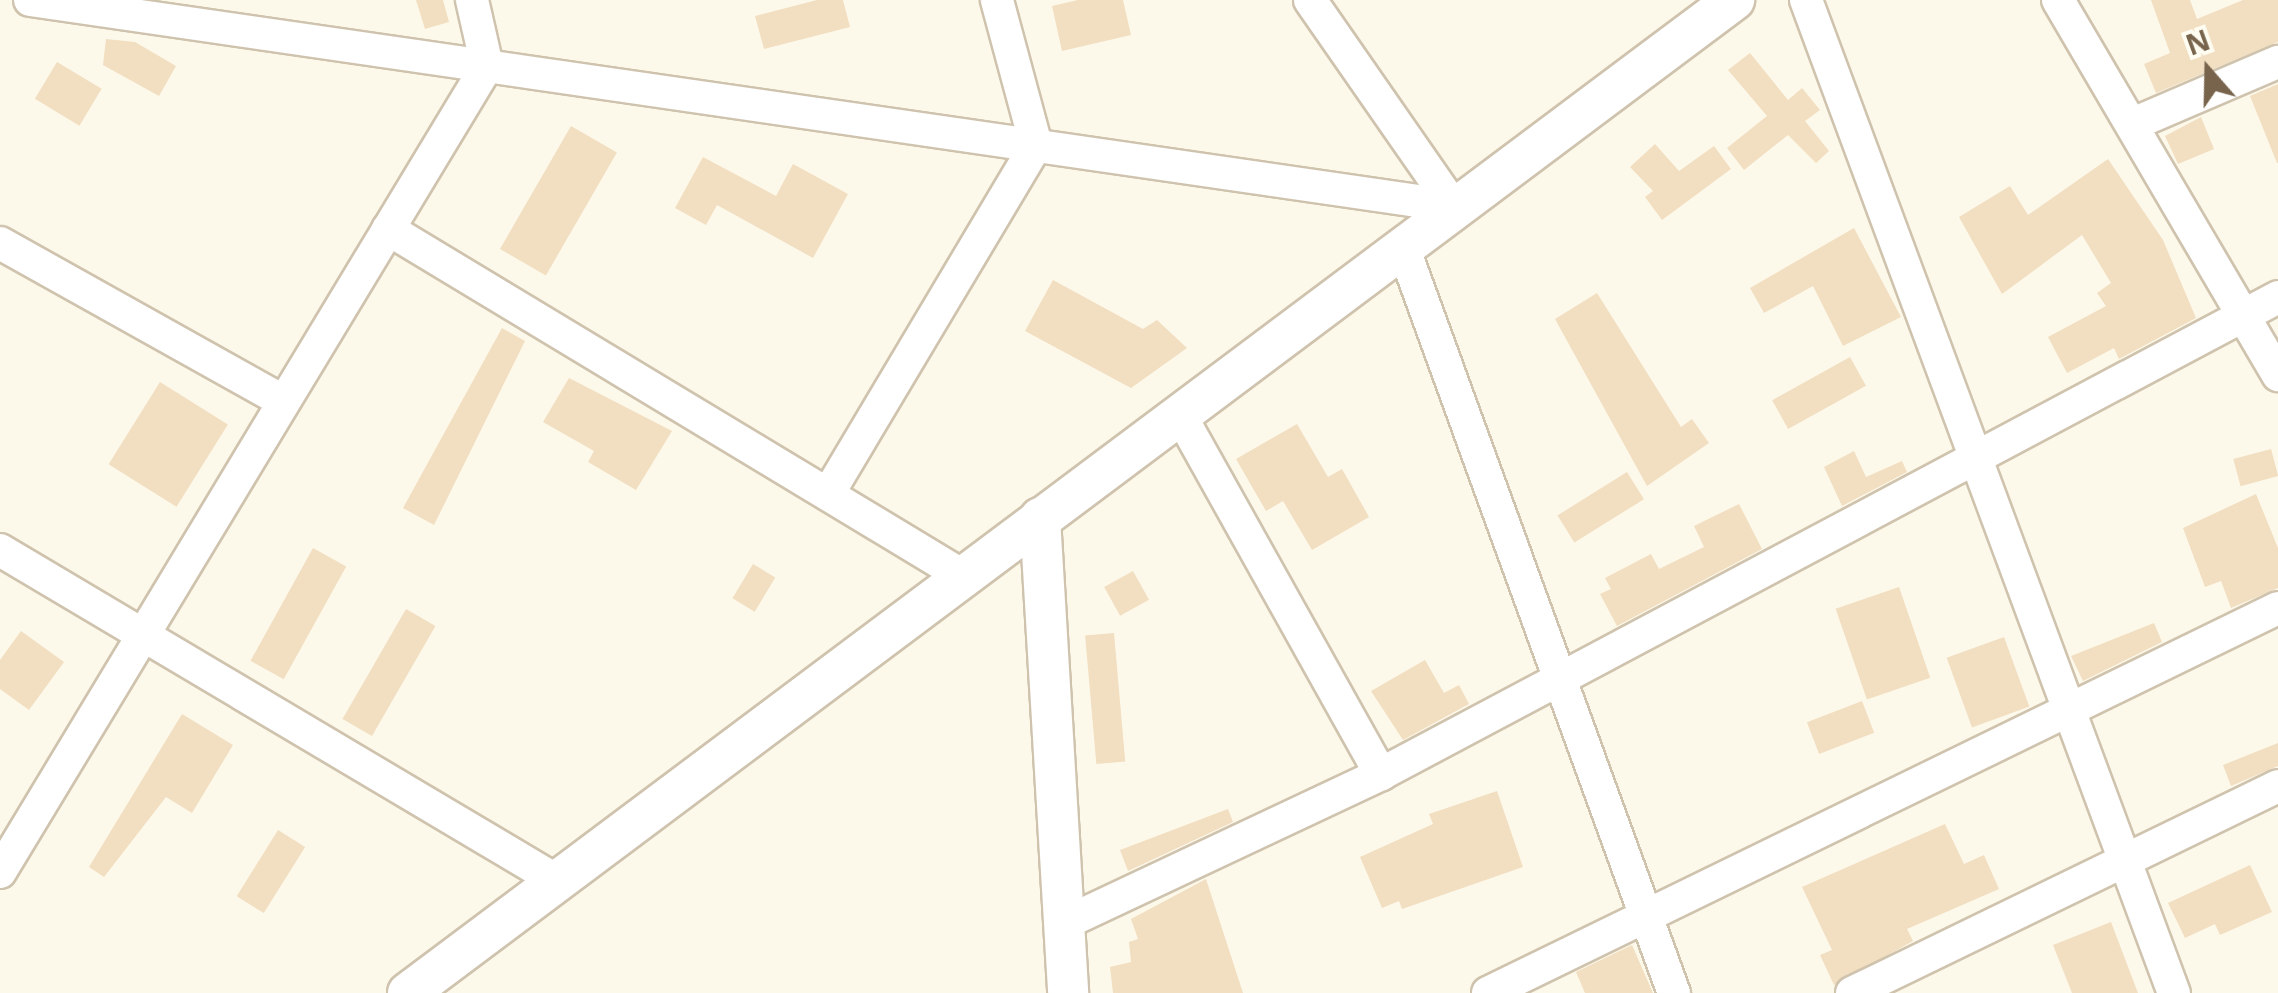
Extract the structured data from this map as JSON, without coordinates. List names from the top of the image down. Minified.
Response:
{"north":"top"}
